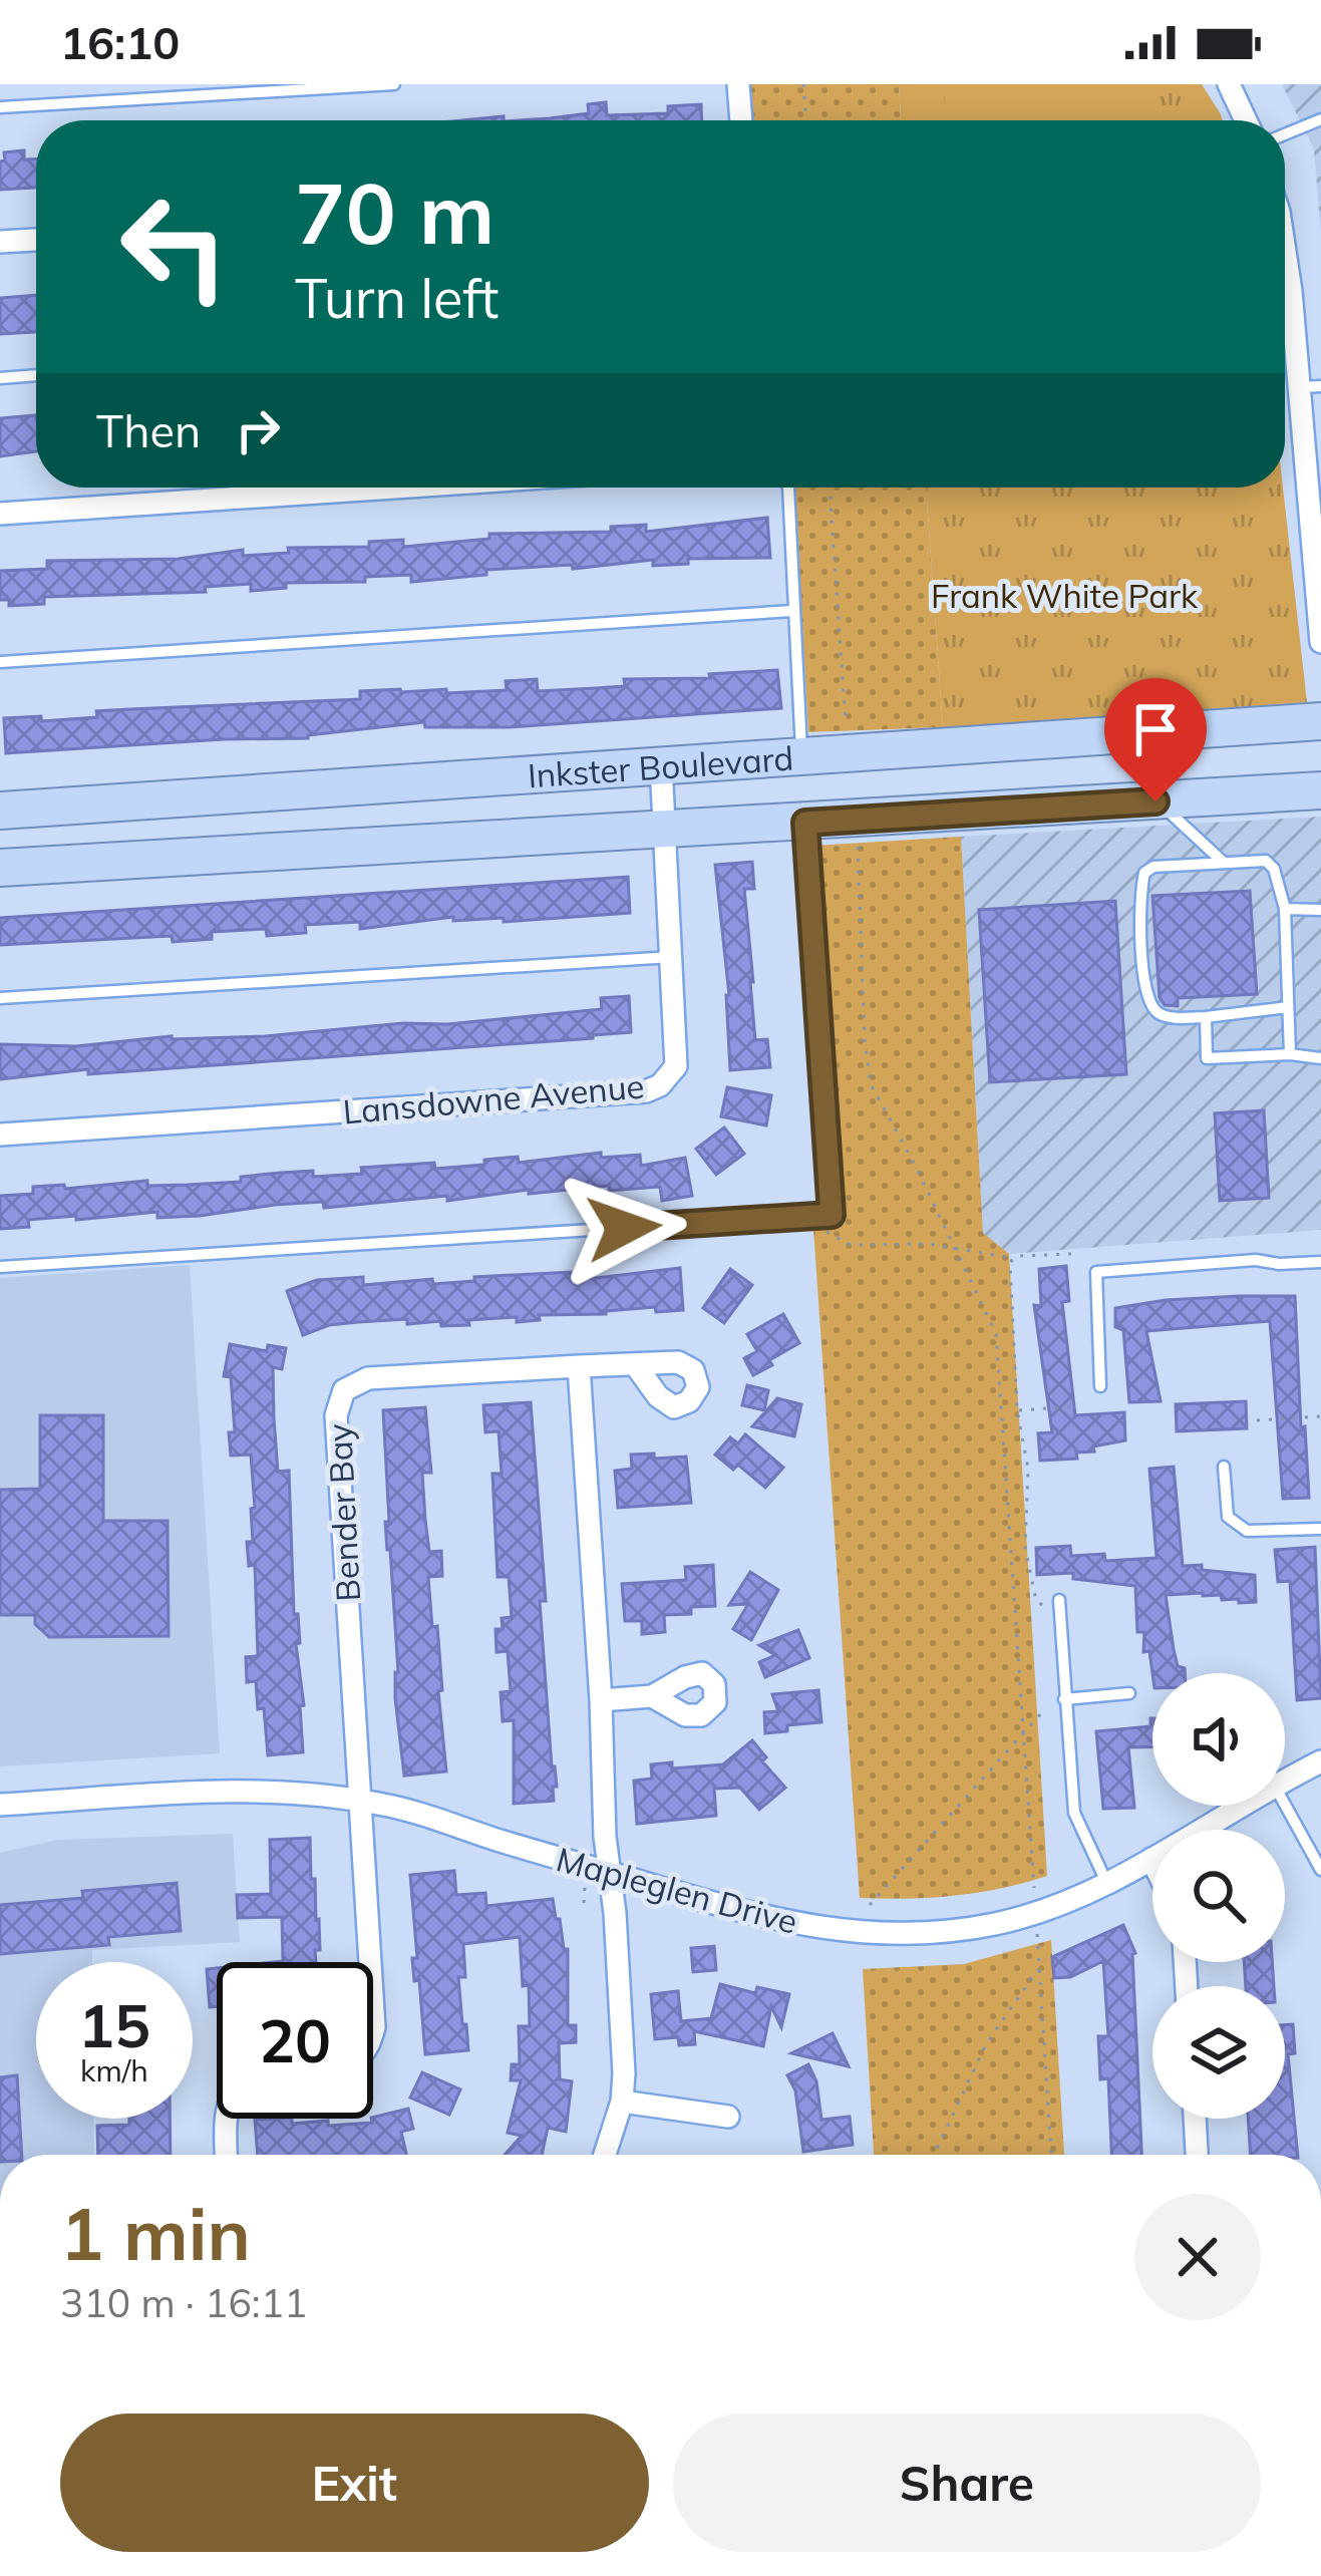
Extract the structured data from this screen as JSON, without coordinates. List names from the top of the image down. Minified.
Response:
{"streets":{"main road":["Inkster Boulevard"],"street":["Lansdowne Avenue","Bender Bay","Mapleglen Drive"]},"crossings":[["Inkster Boulevard","Lansdowne Avenue"],["Bender Bay","Mapleglen Drive"]],"parks":["Frank White Park"],"page":{"status":"16:10","turn":["70 m","Turn left"],"then":"Then","speed":"15 km/h","limit":"20","heading":["1 min","310 m · 16:11"],"buttons":["Exit","Share"]}}
